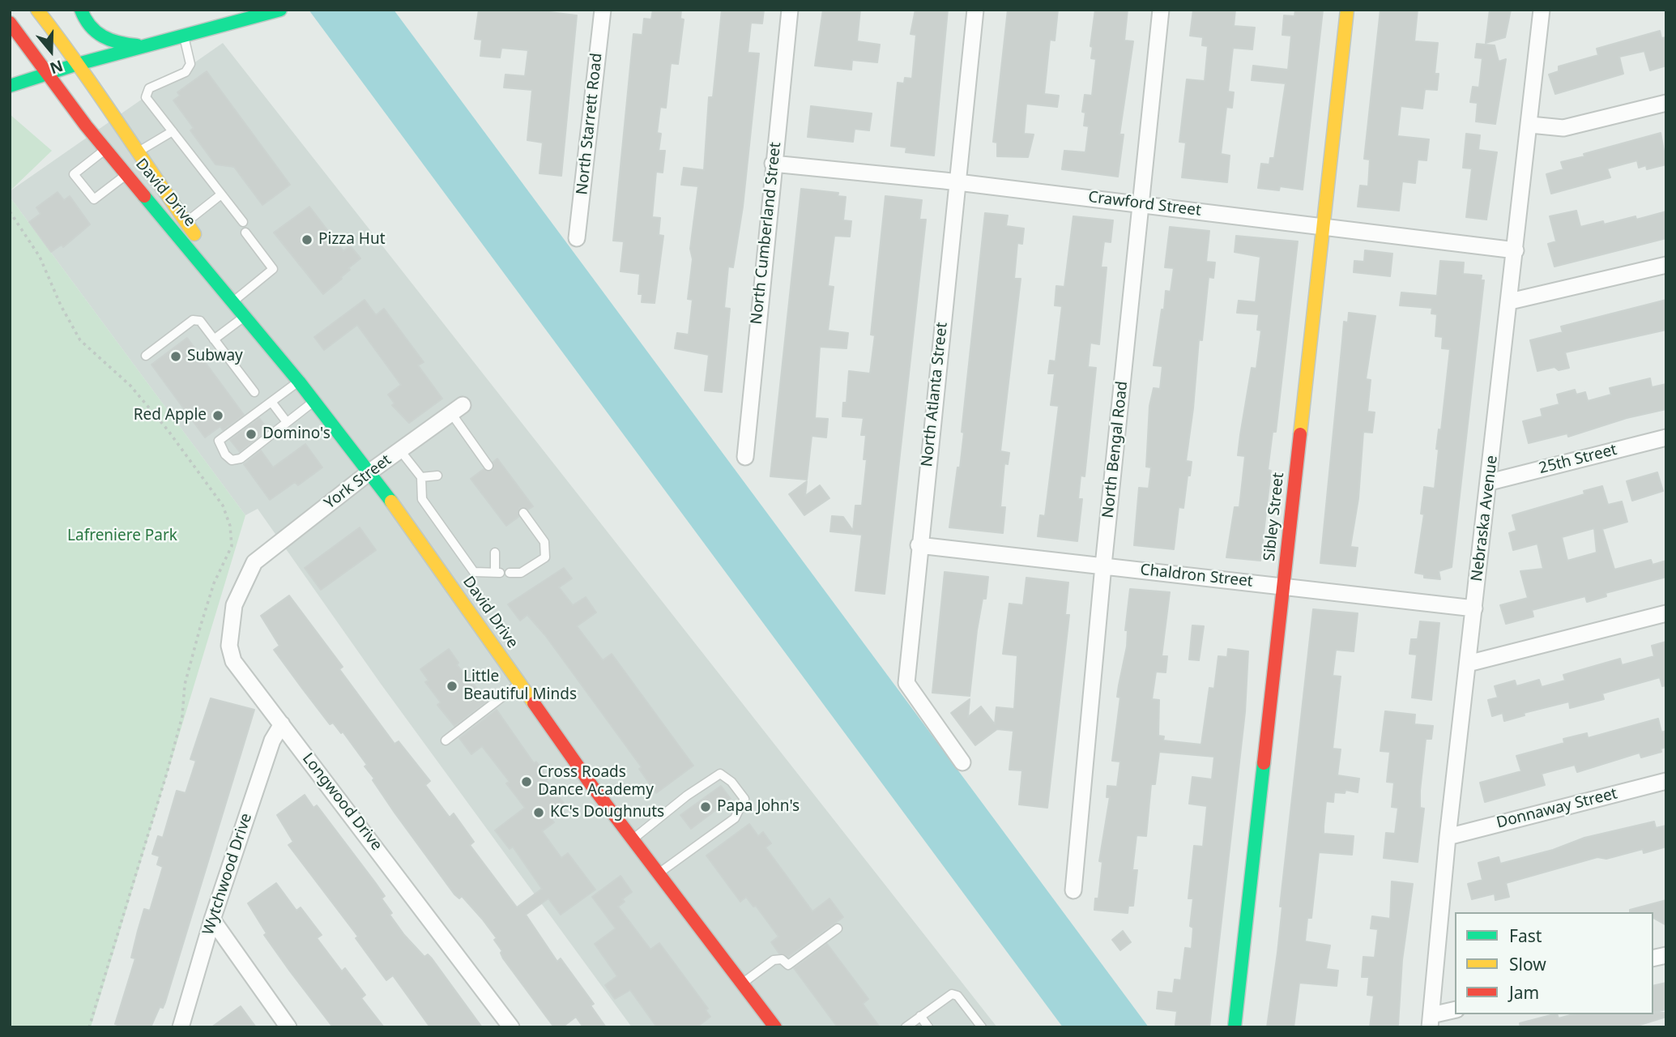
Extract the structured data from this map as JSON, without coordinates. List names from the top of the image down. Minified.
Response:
{"streets":{"main road":["David Drive","Sibley Street"],"street":["North Starrett Road","Crawford Street","North Cumberland Street","North Atlanta Street","North Bengal Road","25th Street","York Street","Nebraska Avenue","Chaldron Street","Longwood Drive","Donnaway Street","Wytchwood Drive"]},"crossings":[["David Drive","York Street"],["Crawford Street","North Cumberland Street"],["Crawford Street","North Atlanta Street"],["Crawford Street","North Bengal Road"],["Crawford Street","Sibley Street"],["Crawford Street","Nebraska Avenue"],["North Atlanta Street","Chaldron Street"],["North Bengal Road","Chaldron Street"],["25th Street","Nebraska Avenue"],["York Street","Longwood Drive"],["Sibley Street","Chaldron Street"],["Nebraska Avenue","Chaldron Street"],["Nebraska Avenue","Donnaway Street"],["Longwood Drive","Wytchwood Drive"]],"parks":["Lafreniere Park"],"places":["Pizza Hut","Subway","Red Apple","Domino's","Little Beautiful Minds","Cross Roads Dance Academy","Papa John's","KC's Doughnuts"],"legend":["Fast","Slow","Jam"],"north":"bottom"}
